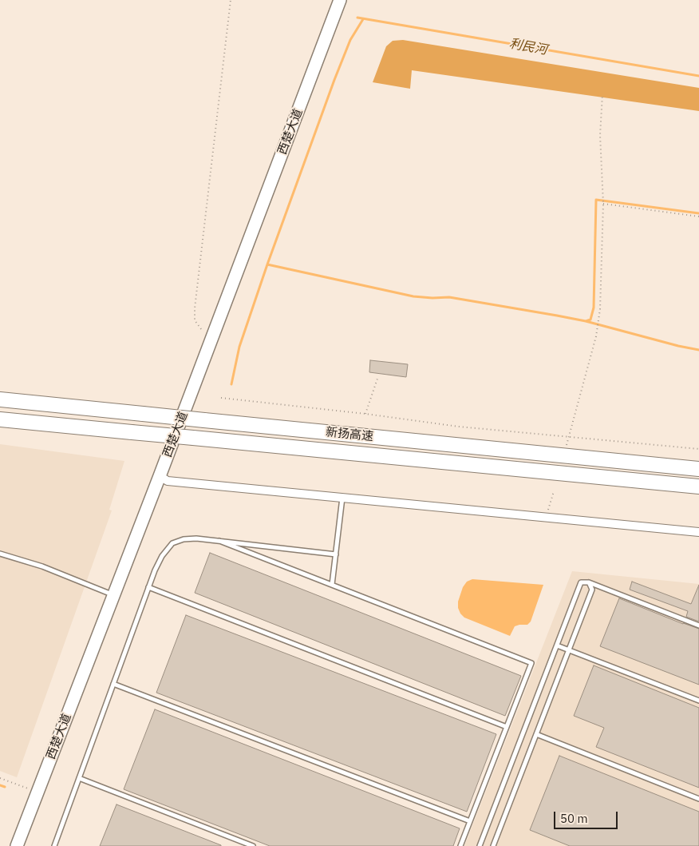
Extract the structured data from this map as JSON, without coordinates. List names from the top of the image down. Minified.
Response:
{"streets":{"highway":["新扬高速"],"main road":["西楚大道"]},"water":["利民河"],"scale_bar":"50 m"}
